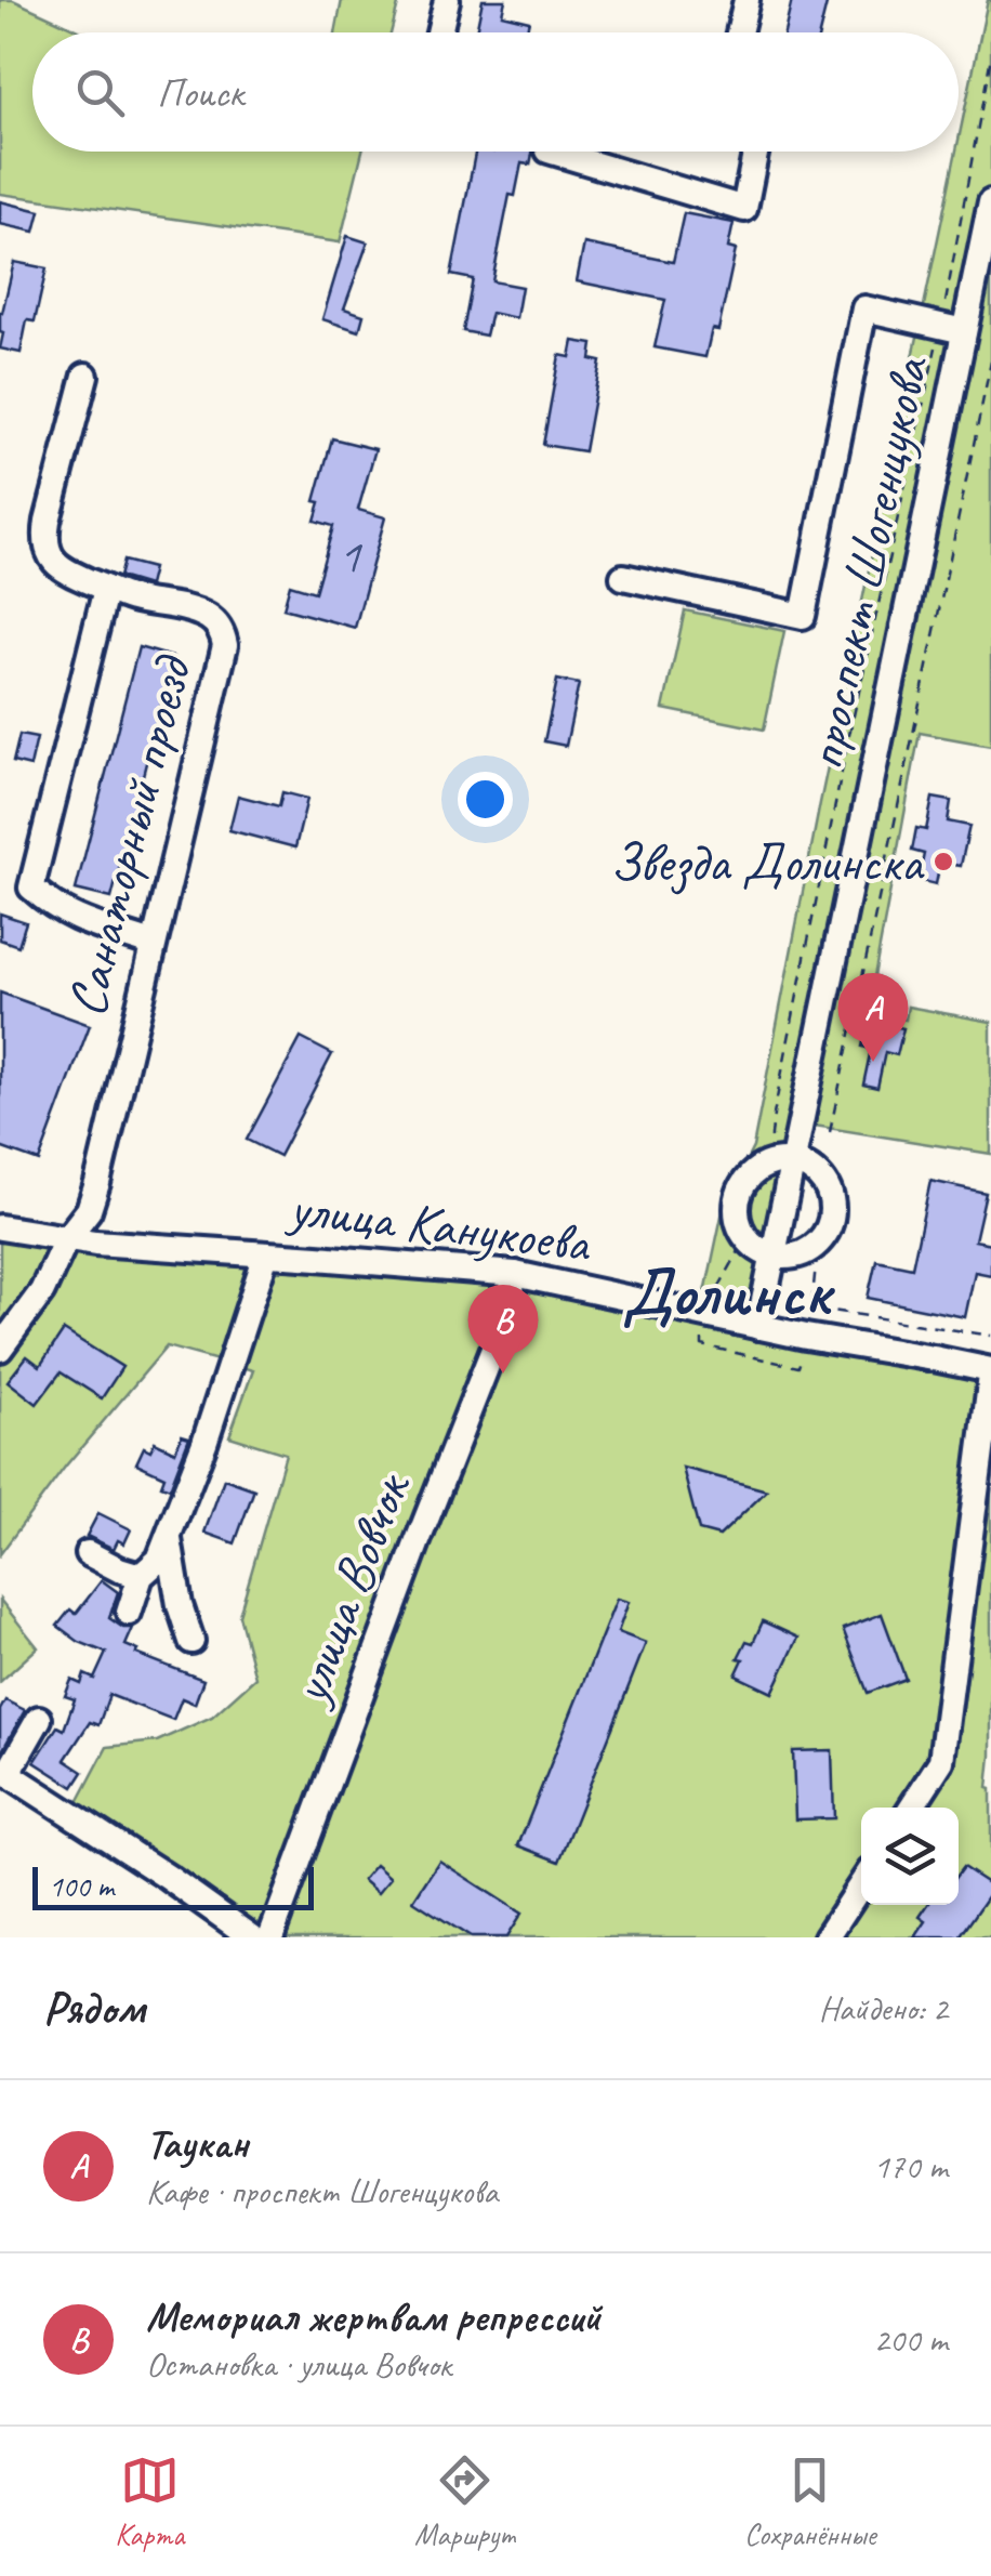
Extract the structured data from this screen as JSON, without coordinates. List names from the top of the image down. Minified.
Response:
{"streets":{"street":["проспект Шогенцукова","Санаторный проезд","улица Канукоева","улица Вовчок"]},"crossings":[["проспект Шогенцукова","улица Канукоева"],["Санаторный проезд","улица Канукоева"],["улица Канукоева","улица Вовчок"]],"districts":["Долинск"],"places":["Звезда Долинска"],"house_numbers":["1"],"scale_bar":"100 m","page":{"search":"Поиск","pins":["A","B"],"scale":"100 m","heading":["Рядом","Найдено: 2"],"list":[{"mark":"A","name":"Таукан","note":"Кафе · проспект Шогенцукова","value":"170 m"},{"mark":"B","name":"Мемориал жертвам репрессий","note":"Остановка · улица Вовчок","value":"200 m"}],"nav":["Карта","Маршрут","Сохранённые"]}}
